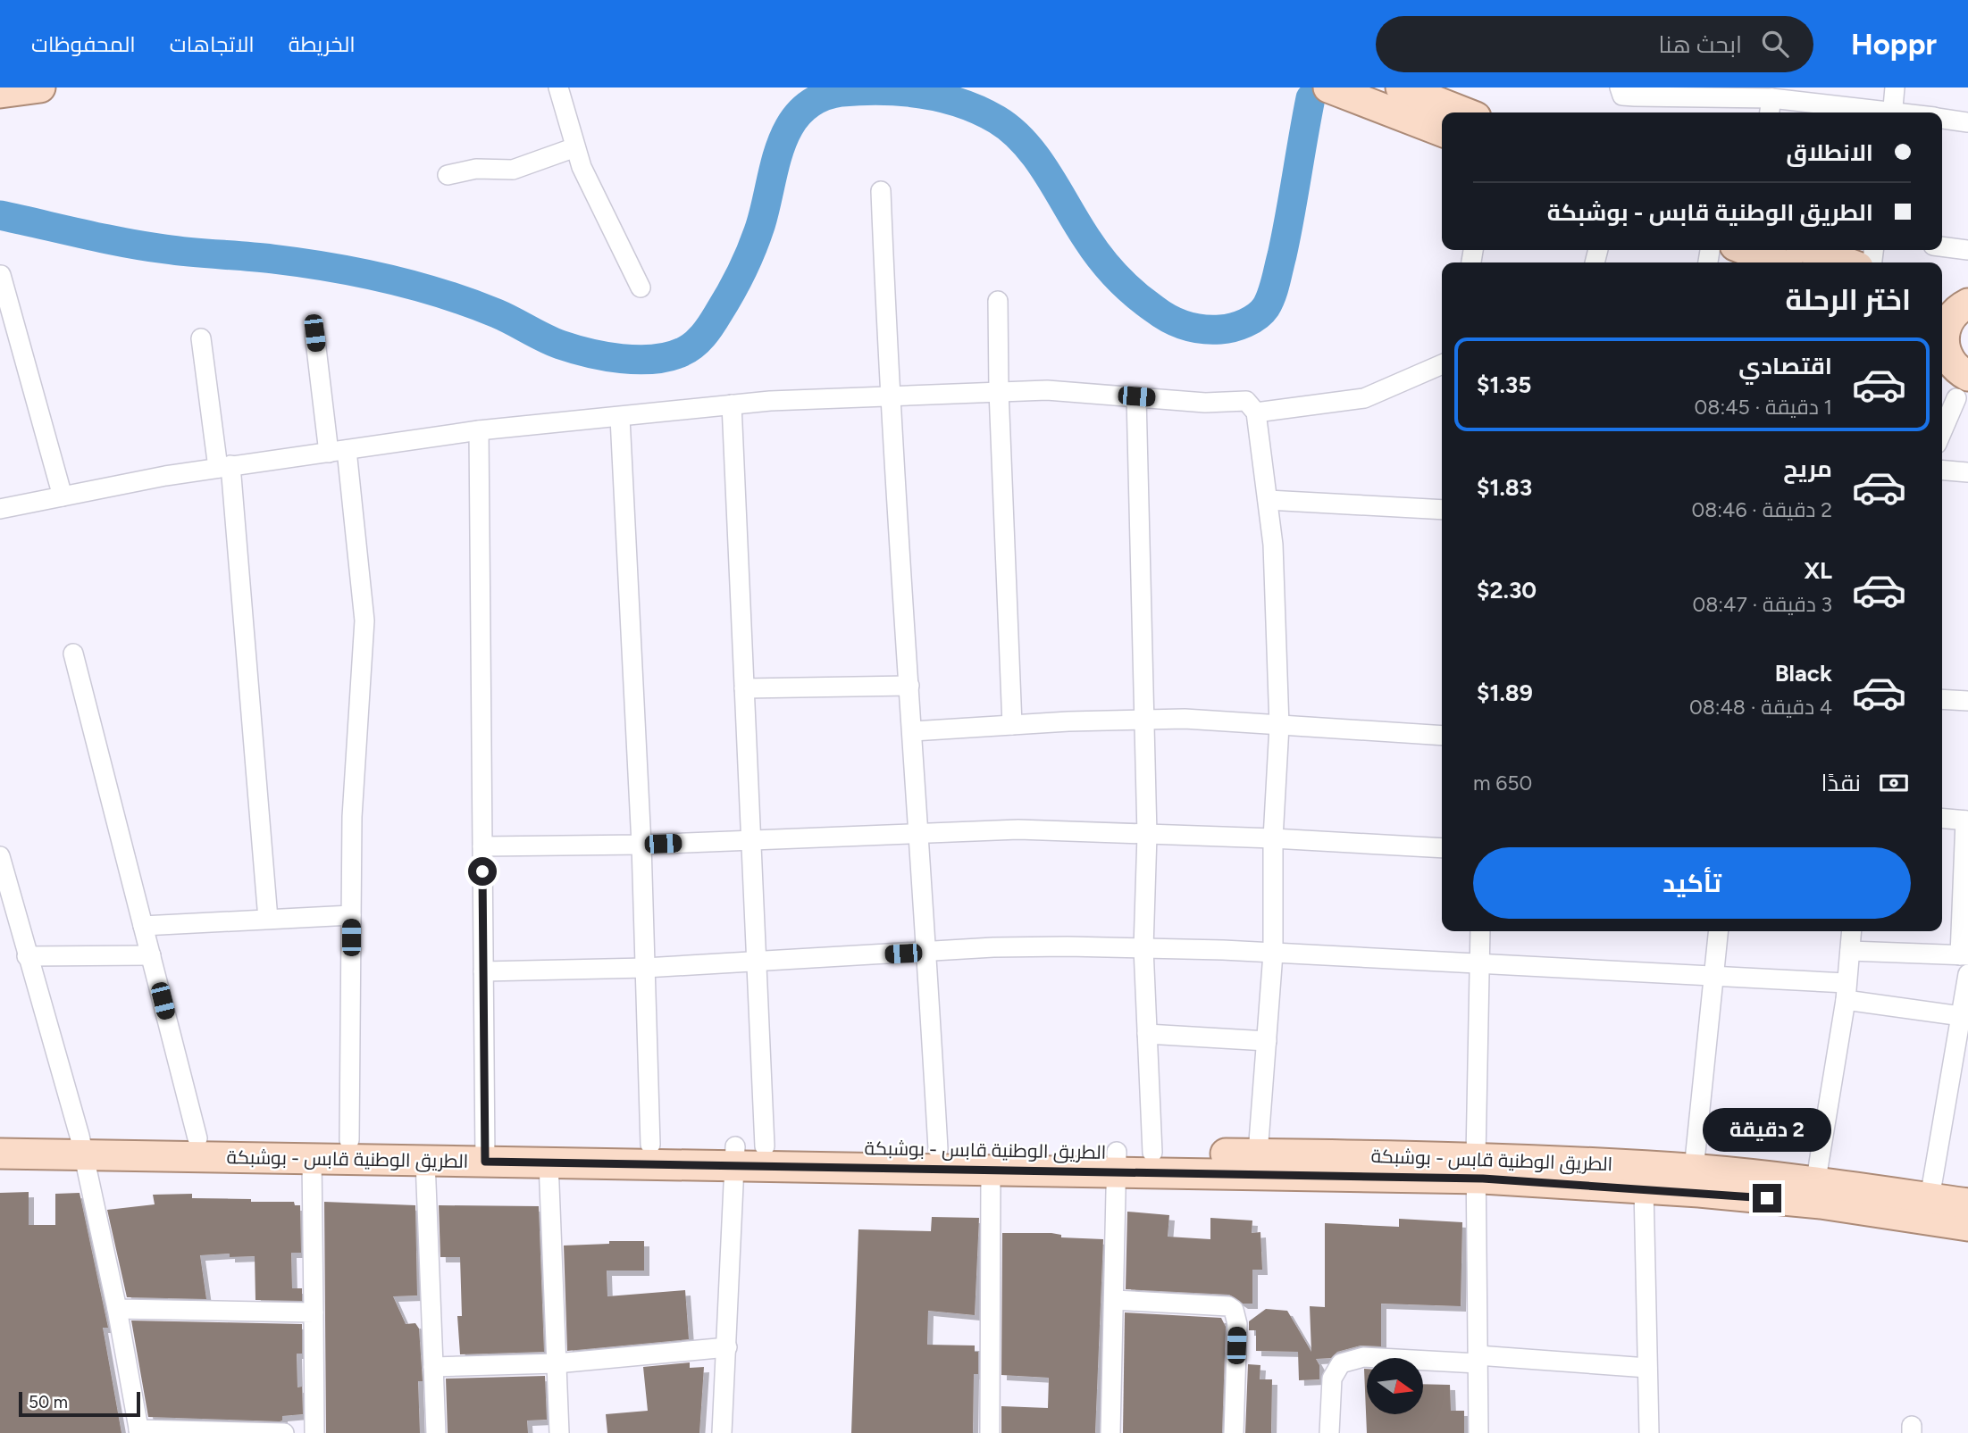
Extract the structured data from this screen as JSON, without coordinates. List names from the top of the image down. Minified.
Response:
{"streets":{"main road":["الطريق الوطنية قابس - بوشبكة"]},"scale_bar":"50 m","north":"right","page":{"header":"Hoppr","search":"ابحث هنا","nav":["الخريطة","الاتجاهات","المحفوظات"],"banner":["الانطلاق","الطريق الوطنية قابس - بوشبكة"],"heading":"اختر الرحلة","list":[{"name":"اقتصادي","note":"1 دقيقة · 08:45","value":"$1.35"},{"name":"مريح","note":"2 دقيقة · 08:46","value":"$1.83"},{"name":"XL","note":"3 دقيقة · 08:47","value":"$2.30"},{"name":"Black","note":"4 دقيقة · 08:48","value":"$1.89"}],"pay":["نقدًا","650 m"],"buttons":"تأكيد","bubble":"2 دقيقة","scale":"50 m"}}
